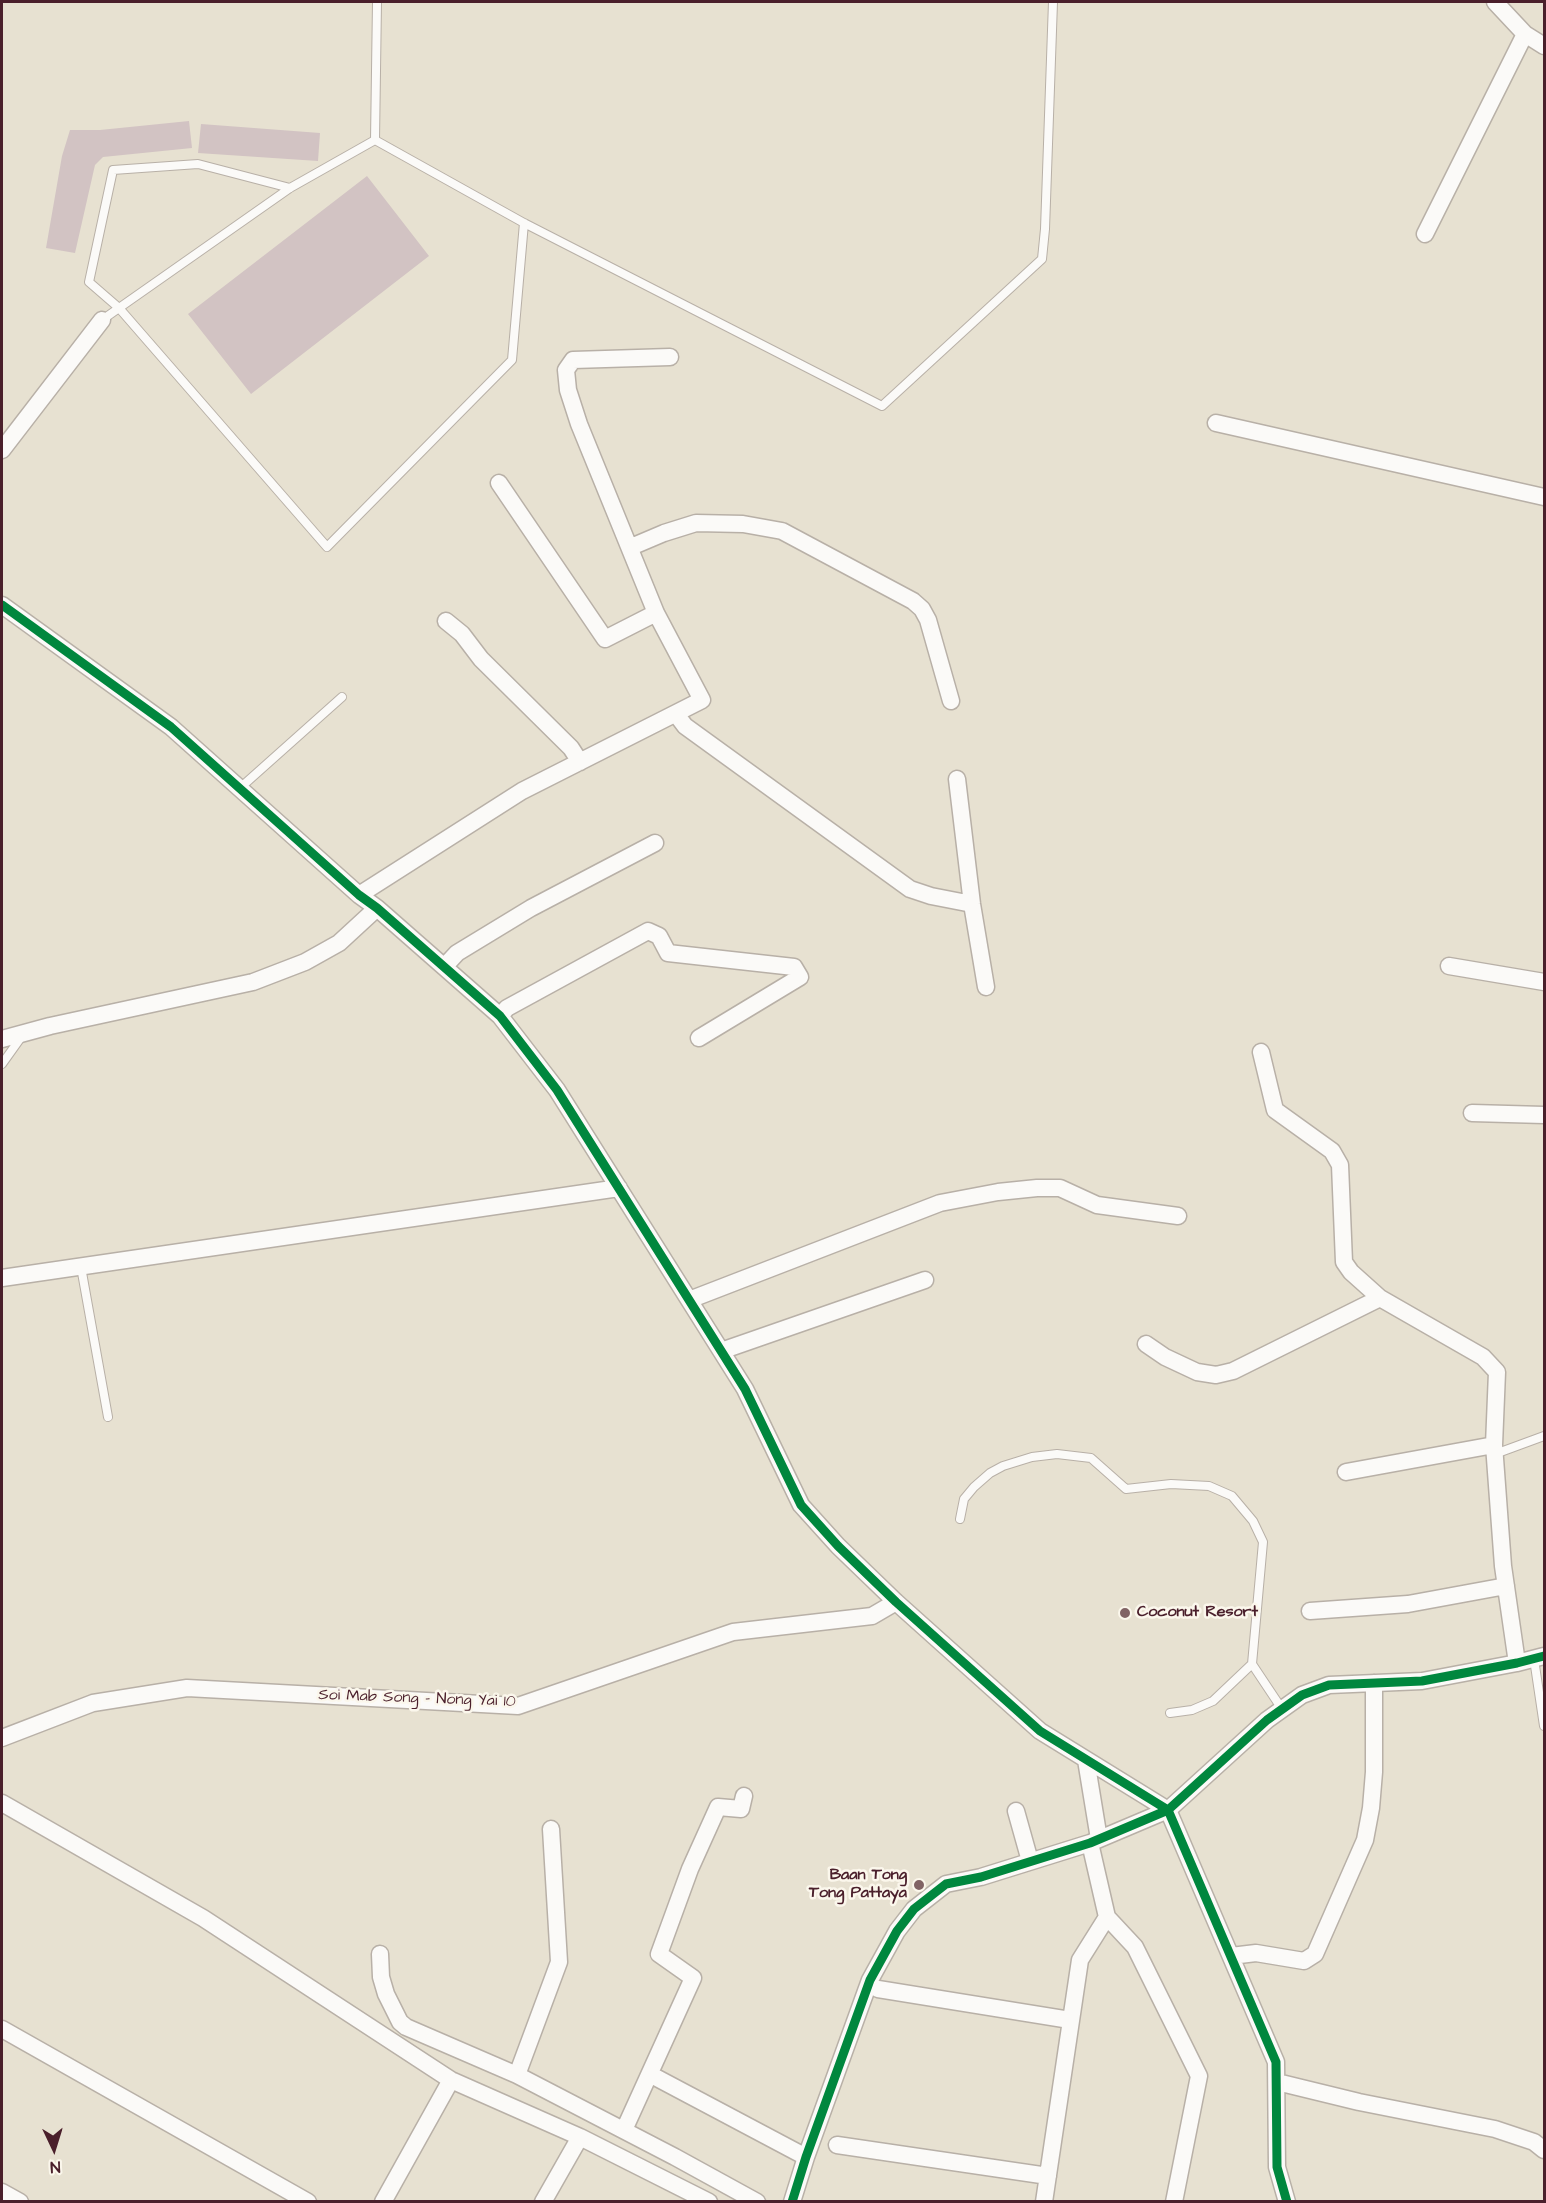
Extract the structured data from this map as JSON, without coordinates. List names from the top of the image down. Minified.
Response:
{"streets":{"street":["Soi Mab Song - Nong Yai 10"]},"places":["Coconut Resort","Baan Tong Tong Pattaya"],"north":"bottom"}
